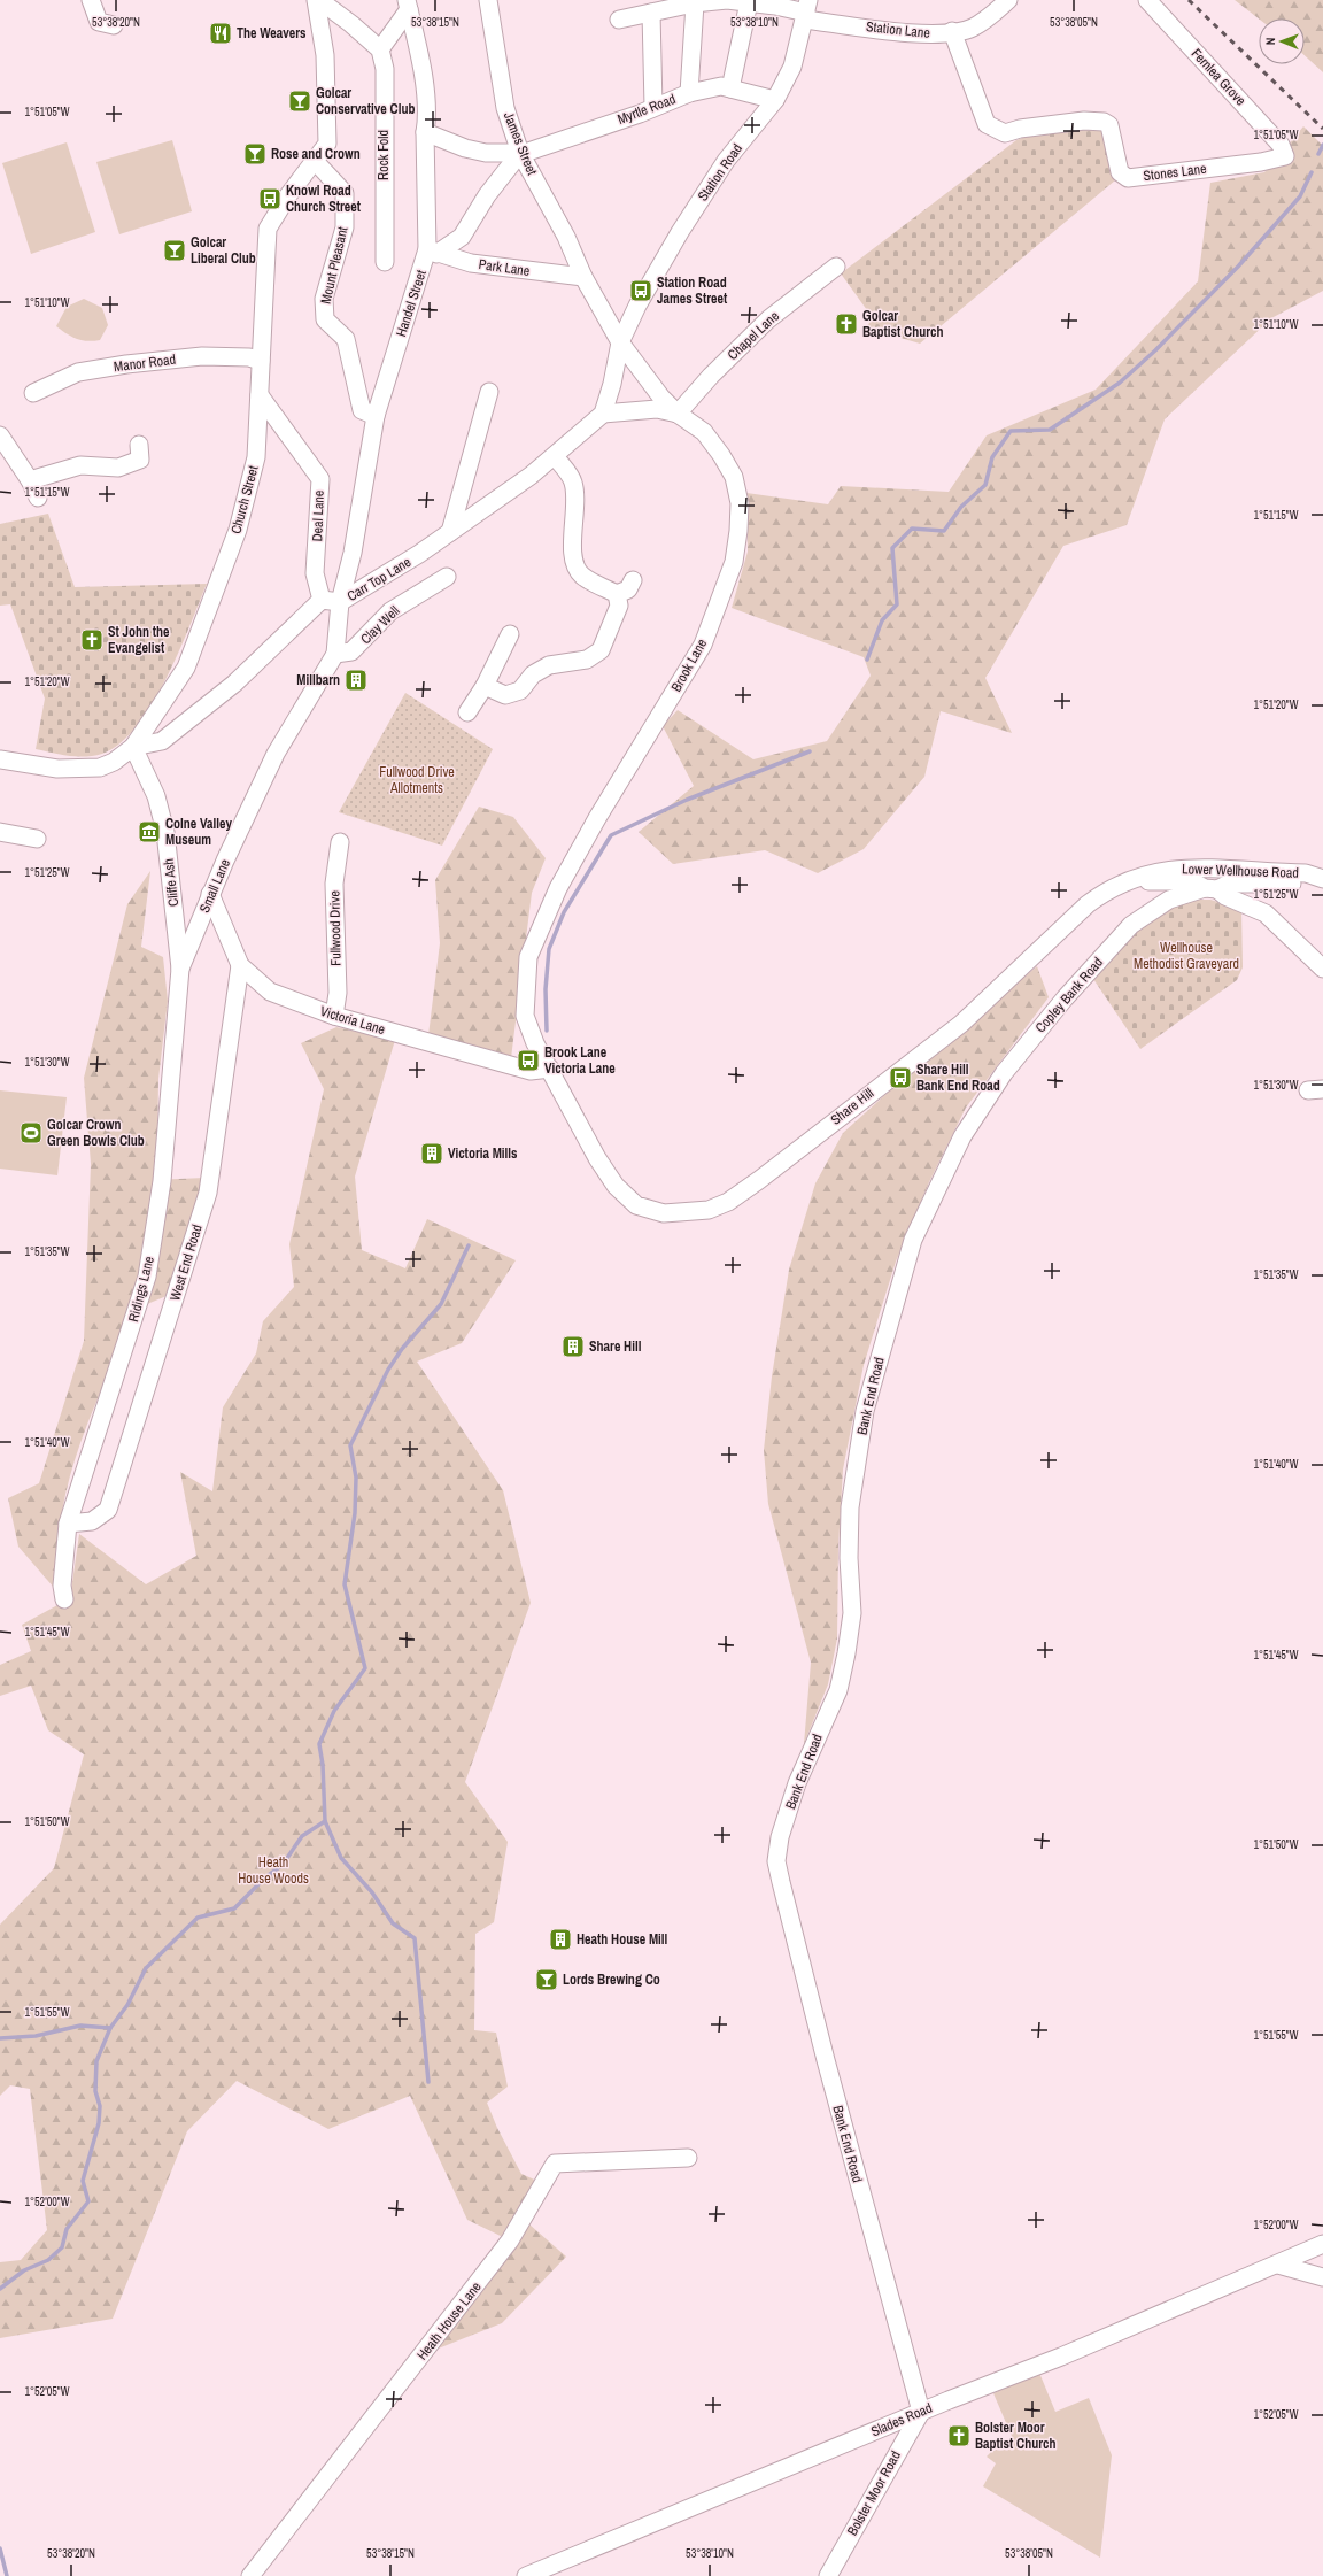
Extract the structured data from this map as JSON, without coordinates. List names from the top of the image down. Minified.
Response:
{"streets":{"street":["Station Lane","Fernlea Grove","Myrtle Road","James Street","Rock Fold","Station Road","Stones Lane","Mount Pleasant","Park Lane","Handel Street","Chapel Lane","Manor Road","Church Street","Deal Lane","Carr Top Lane","Clay Well","Brook Lane","Lower Wellhouse Road","Cliffe Ash","Small Lane","Fullwood Drive","Copley Bank Road","Victoria Lane","Share Hill","West End Road","Ridings Lane","Bank End Road","Heath House Lane","Slades Road","Bolster Moor Road"]},"crossings":[["Station Lane","Station Road"],["Station Lane","Stones Lane"],["Fernlea Grove","Stones Lane"],["Myrtle Road","James Street"],["Myrtle Road","Station Road"],["Myrtle Road","Handel Street"],["James Street","Park Lane"],["James Street","Brook Lane"],["Station Road","Brook Lane"],["Mount Pleasant","Handel Street"],["Mount Pleasant","Church Street"],["Park Lane","Handel Street"],["Park Lane","Brook Lane"],["Handel Street","Carr Top Lane"],["Handel Street","Clay Well"],["Chapel Lane","Brook Lane"],["Manor Road","Church Street"],["Church Street","Deal Lane"],["Church Street","Cliffe Ash"],["Deal Lane","Carr Top Lane"],["Carr Top Lane","Clay Well"],["Clay Well","Small Lane"],["Brook Lane","Share Hill"],["Lower Wellhouse Road","Copley Bank Road"],["Lower Wellhouse Road","Share Hill"],["Cliffe Ash","Small Lane"],["Cliffe Ash","Ridings Lane"],["Small Lane","Victoria Lane"],["Small Lane","Ridings Lane"],["Fullwood Drive","Victoria Lane"],["Copley Bank Road","Bank End Road"],["Victoria Lane","Share Hill"],["Victoria Lane","West End Road"],["West End Road","Ridings Lane"],["Bank End Road","Slades Road"],["Bank End Road","Bolster Moor Road"],["Slades Road","Bolster Moor Road"]],"parks":["Fullwood Drive Allotments","Wellhouse Methodist Graveyard","Heath House Woods"],"places":{"restaurant":["The Weavers"],"bar":["Golcar Conservative Club","Rose and Crown","Golcar Liberal Club","Lords Brewing Co"],"bus stop":["Knowl Road Church Street","Station Road James Street","Brook Lane Victoria Lane","Share Hill Bank End Road"],"church":["Golcar Baptist Church","St John the Evangelist","Bolster Moor Baptist Church"],"building":["Millbarn","Victoria Mills","Share Hill","Heath House Mill"],"museum":["Colne Valley Museum"],"sports":["Golcar Crown Green Bowls Club"]},"north":"left","coordinates":["53°38'20\"N","53°38'15\"N","53°38'10\"N","53°38'05\"N","1°51'05\"W","1°51'10\"W","1°51'15\"W","1°51'20\"W","1°51'25\"W","1°51'30\"W","1°51'35\"W","1°51'40\"W","1°51'45\"W","1°51'50\"W","1°51'55\"W","1°52'00\"W","1°52'05\"W"]}
